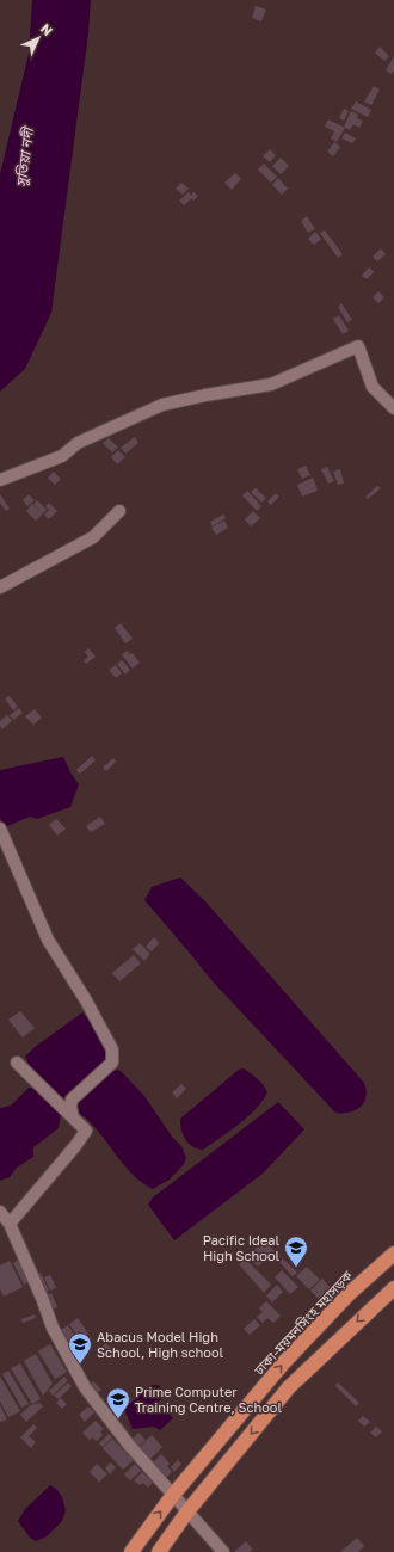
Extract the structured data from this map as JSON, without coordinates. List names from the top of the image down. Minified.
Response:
{"streets":{"highway":["ঢাকা-ময়মনসিংহ মহাসড়ক"]},"water":["সুতিয়া নদী"],"places":{"school or university":["Pacific Ideal High School","Abacus Model High School, High school","Prime Computer Training Centre, School"]},"north":"top right"}
